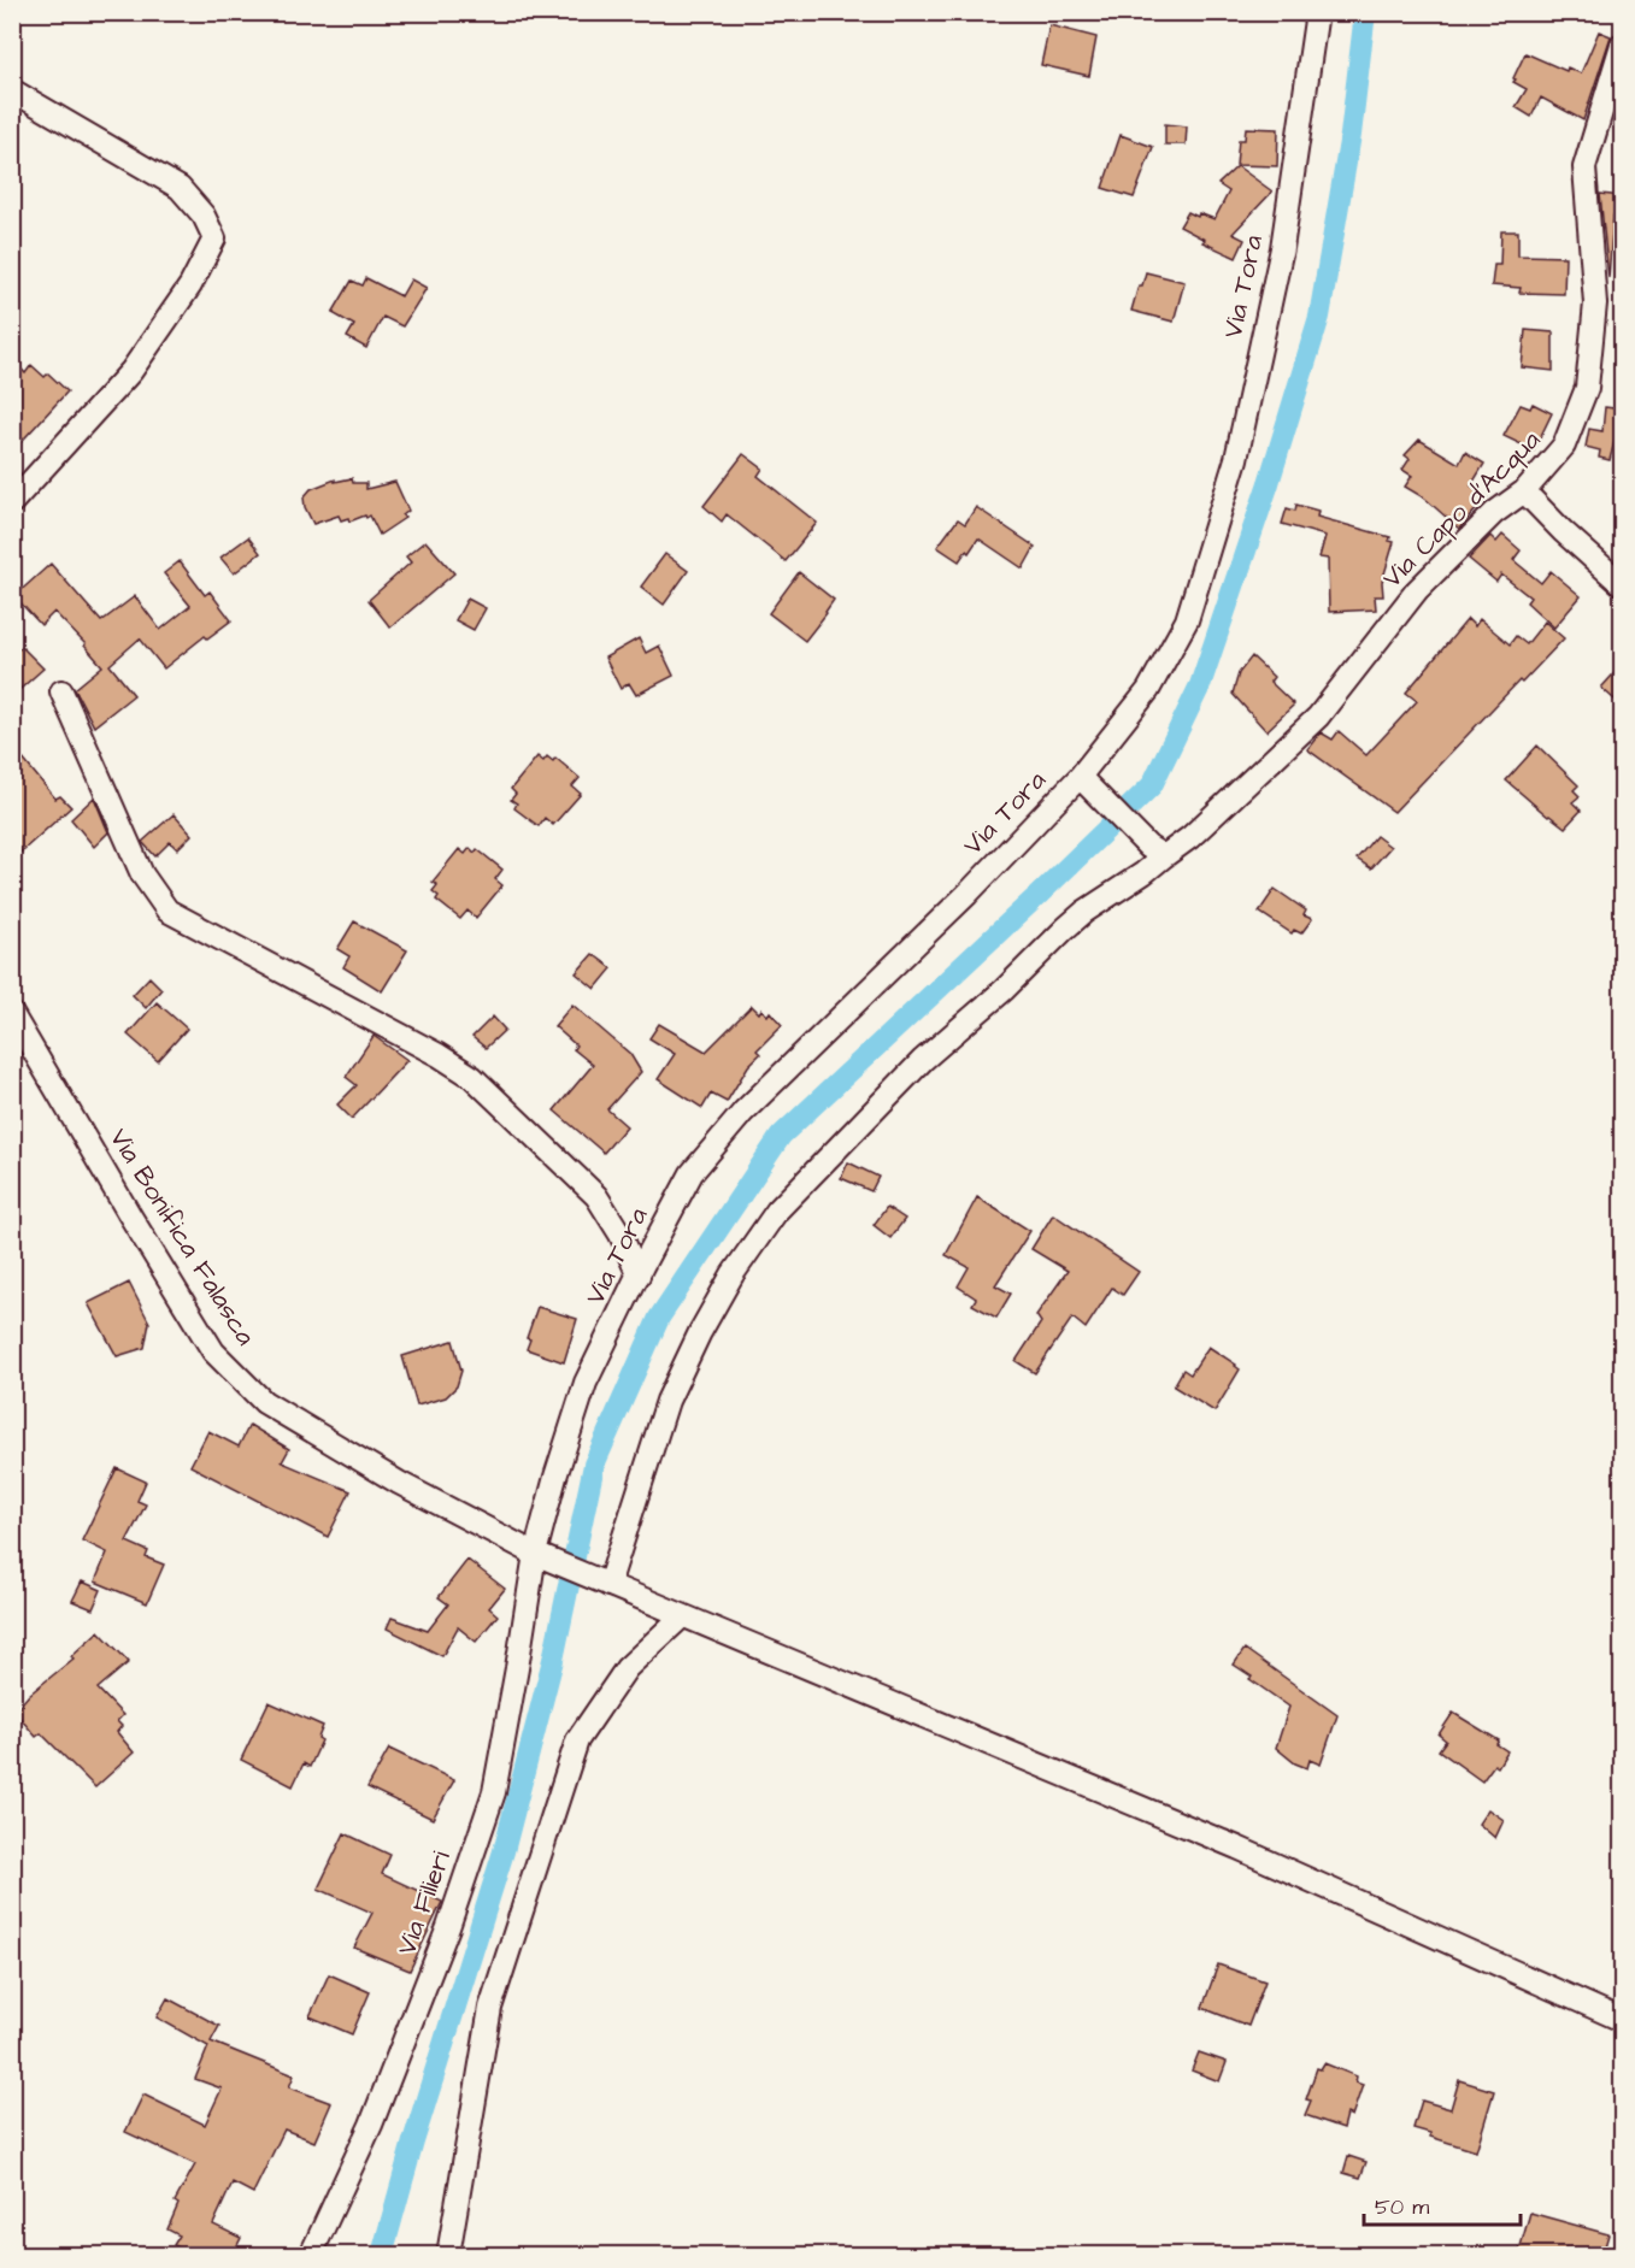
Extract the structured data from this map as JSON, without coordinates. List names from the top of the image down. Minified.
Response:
{"streets":{"street":["Via Tora","Via Capo d'Acqua","Via Bonifica Falasca","Via Filieri"]},"crossings":[["Via Tora","Via Bonifica Falasca"],["Via Tora","Via Filieri"],["Via Capo d'Acqua","Via Bonifica Falasca"],["Via Bonifica Falasca","Via Filieri"]],"scale_bar":"50 m"}
